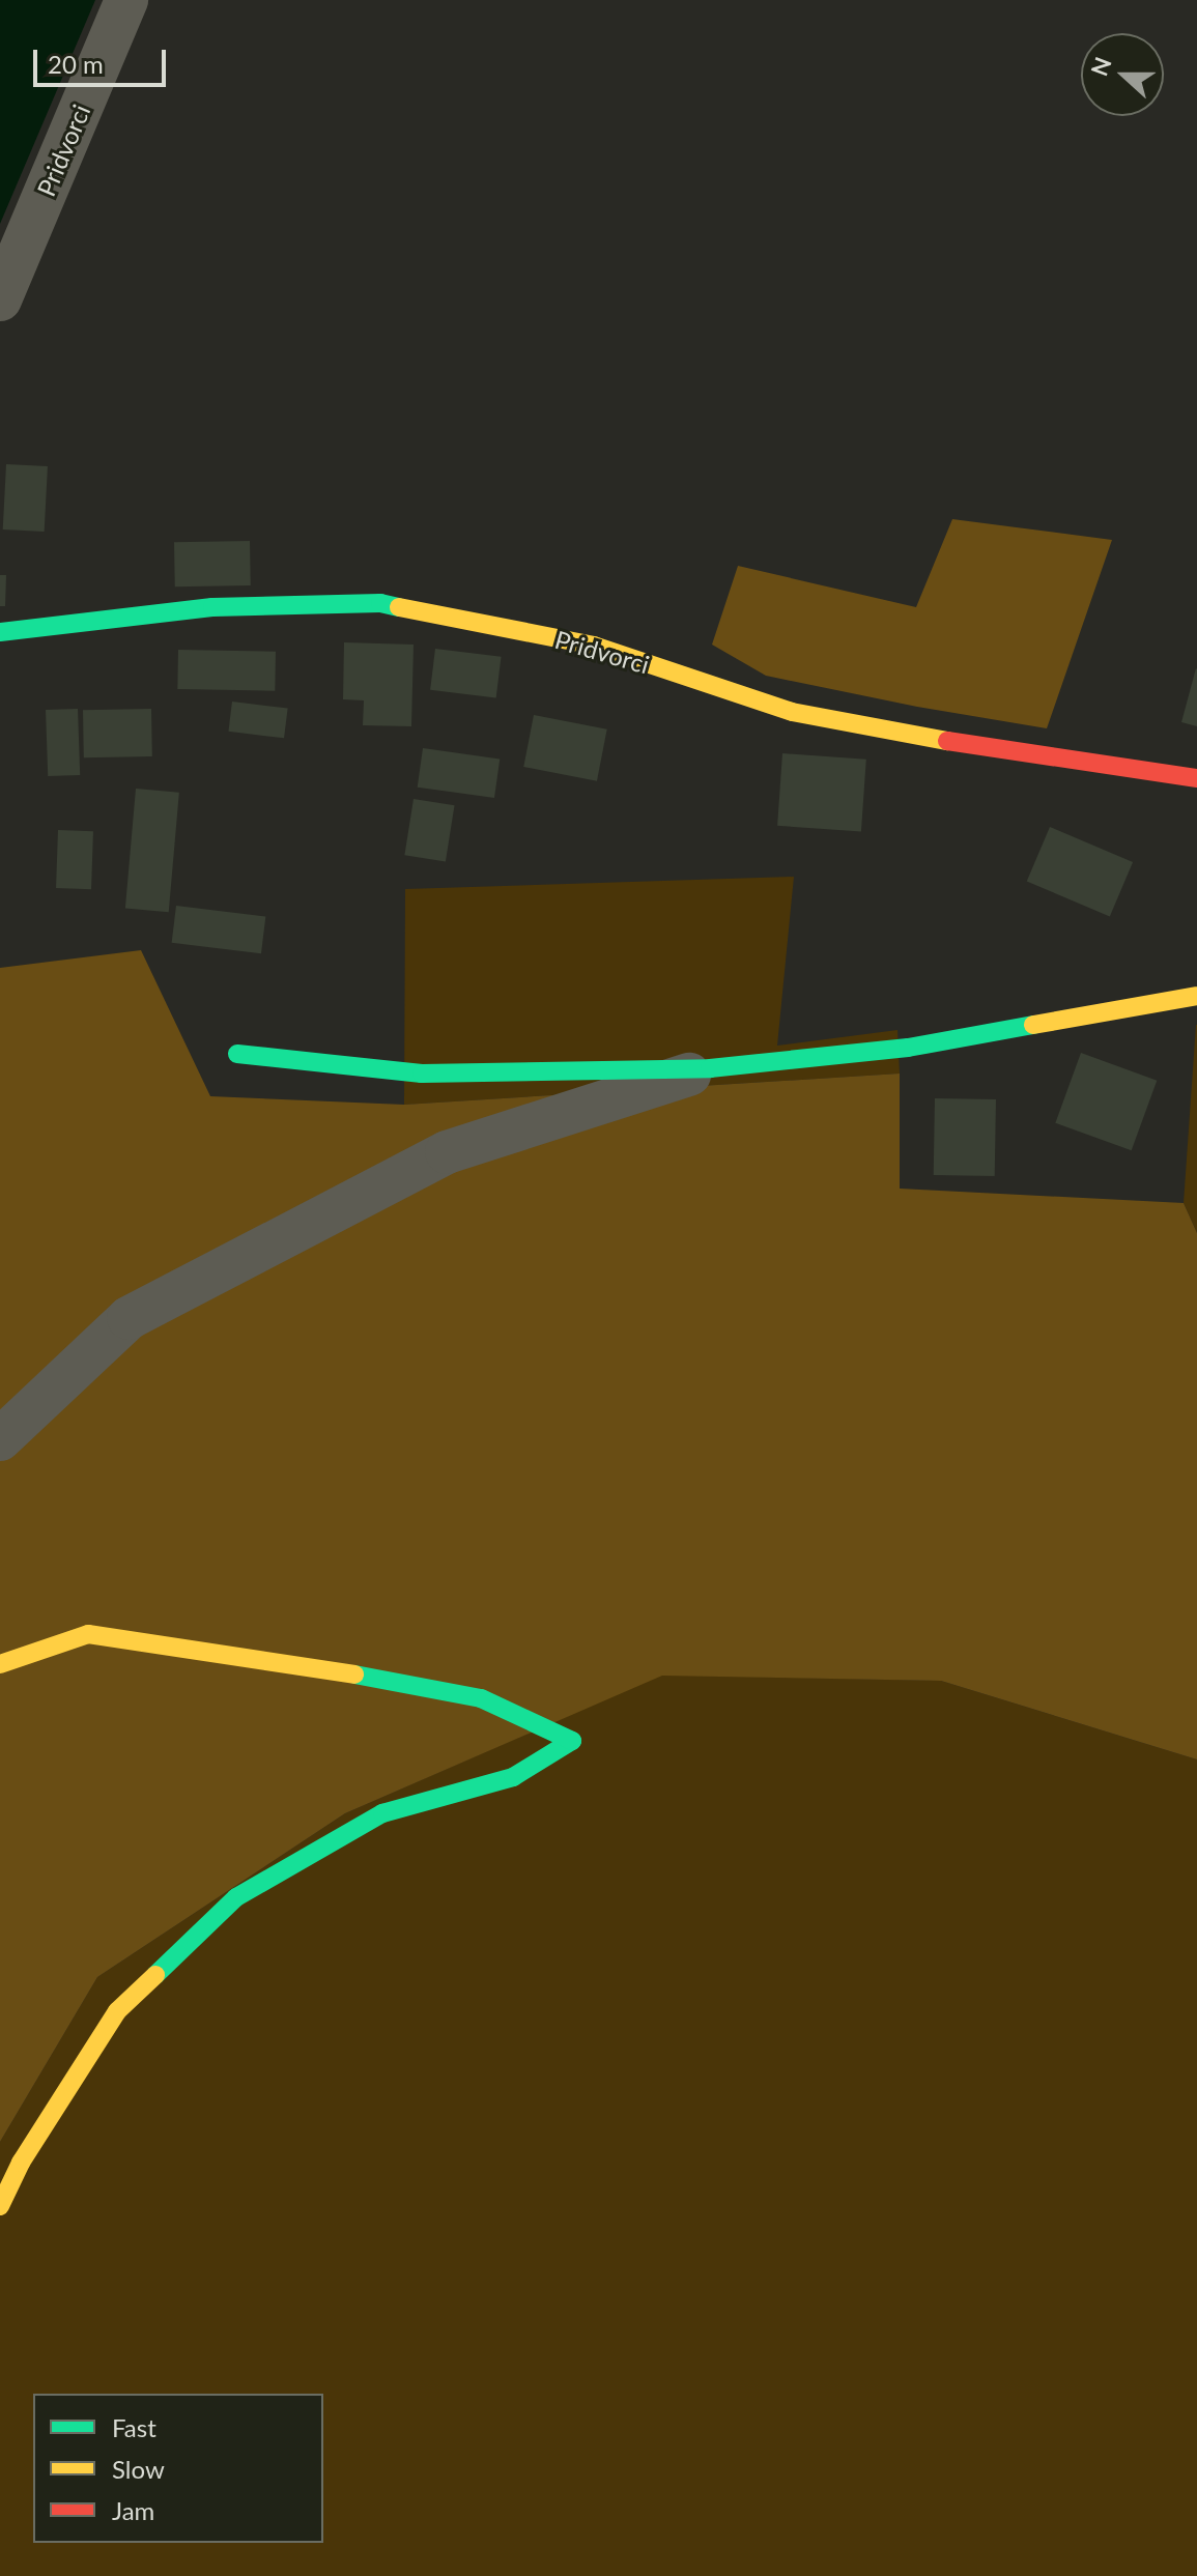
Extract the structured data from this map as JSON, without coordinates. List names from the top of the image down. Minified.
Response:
{"streets":{"street":["Pridvorci"]},"legend":["Fast","Slow","Jam"],"scale_bar":"20 m","north":"left"}
